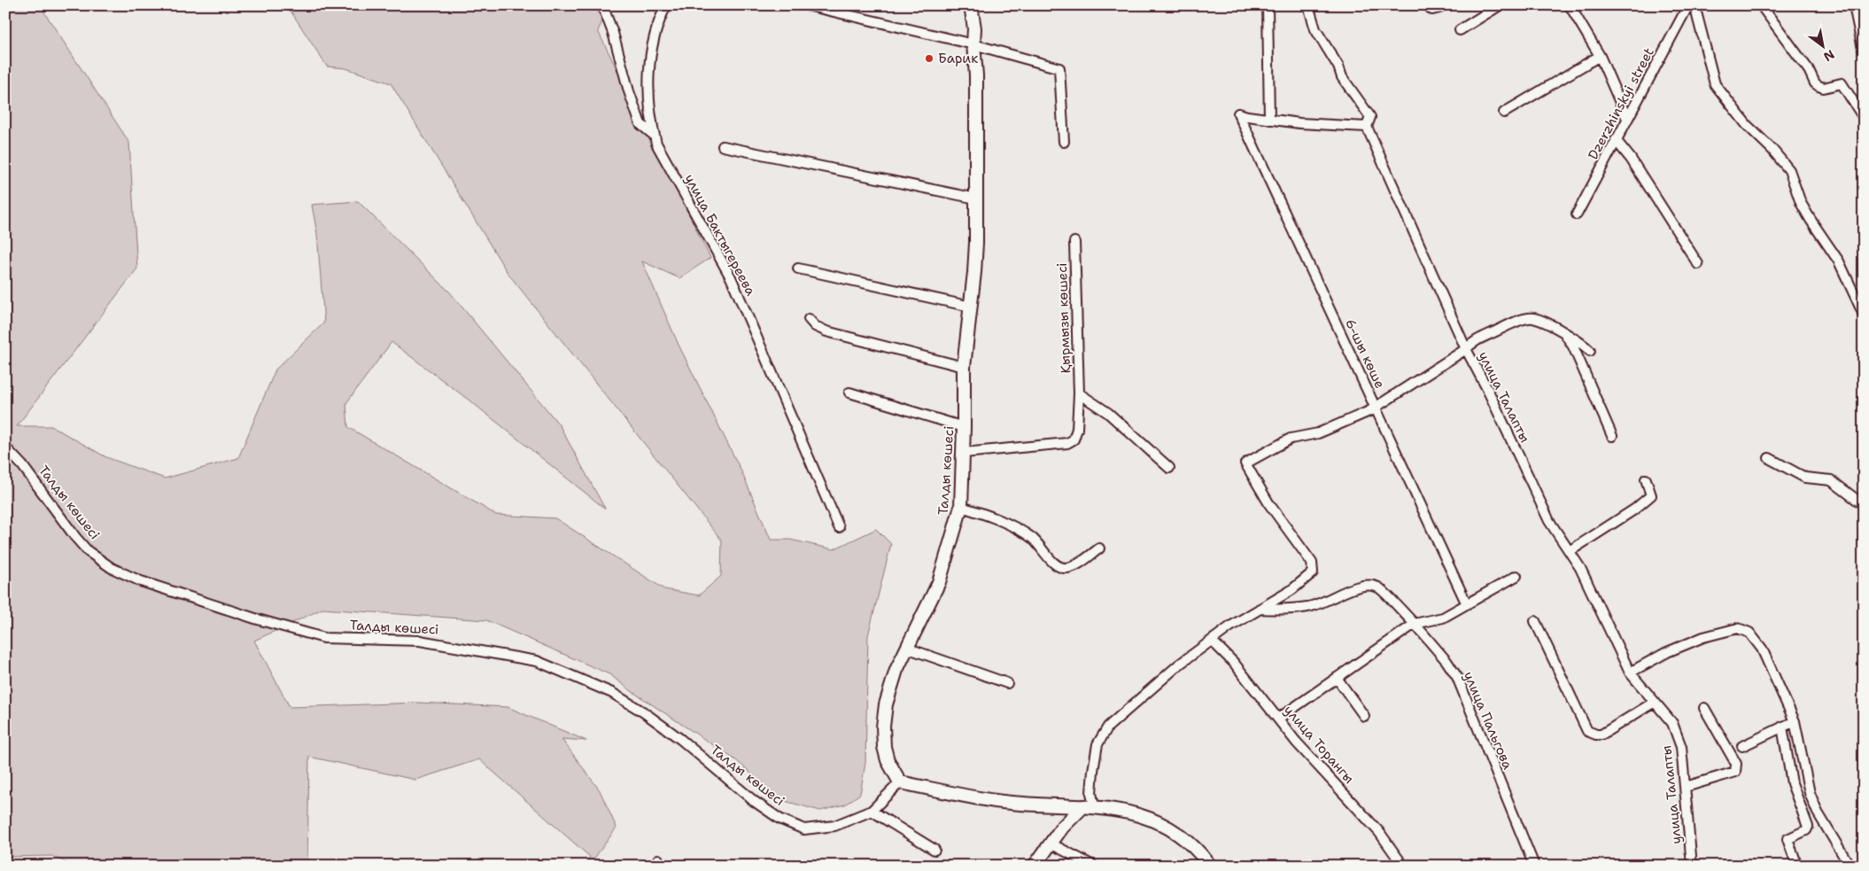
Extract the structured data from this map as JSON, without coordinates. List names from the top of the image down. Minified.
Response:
{"streets":{"street":["Dzerzhinskyi street","улица Бактыгереева","Қырмызы көшесі","6-шы көше","улица Талапты","Талды көшесі","улица Пальгова","улица Торангы"]},"crossings":[["Қырмызы көшесі","Талды көшесі"]],"places":["Барик"],"north":"bottom right"}
